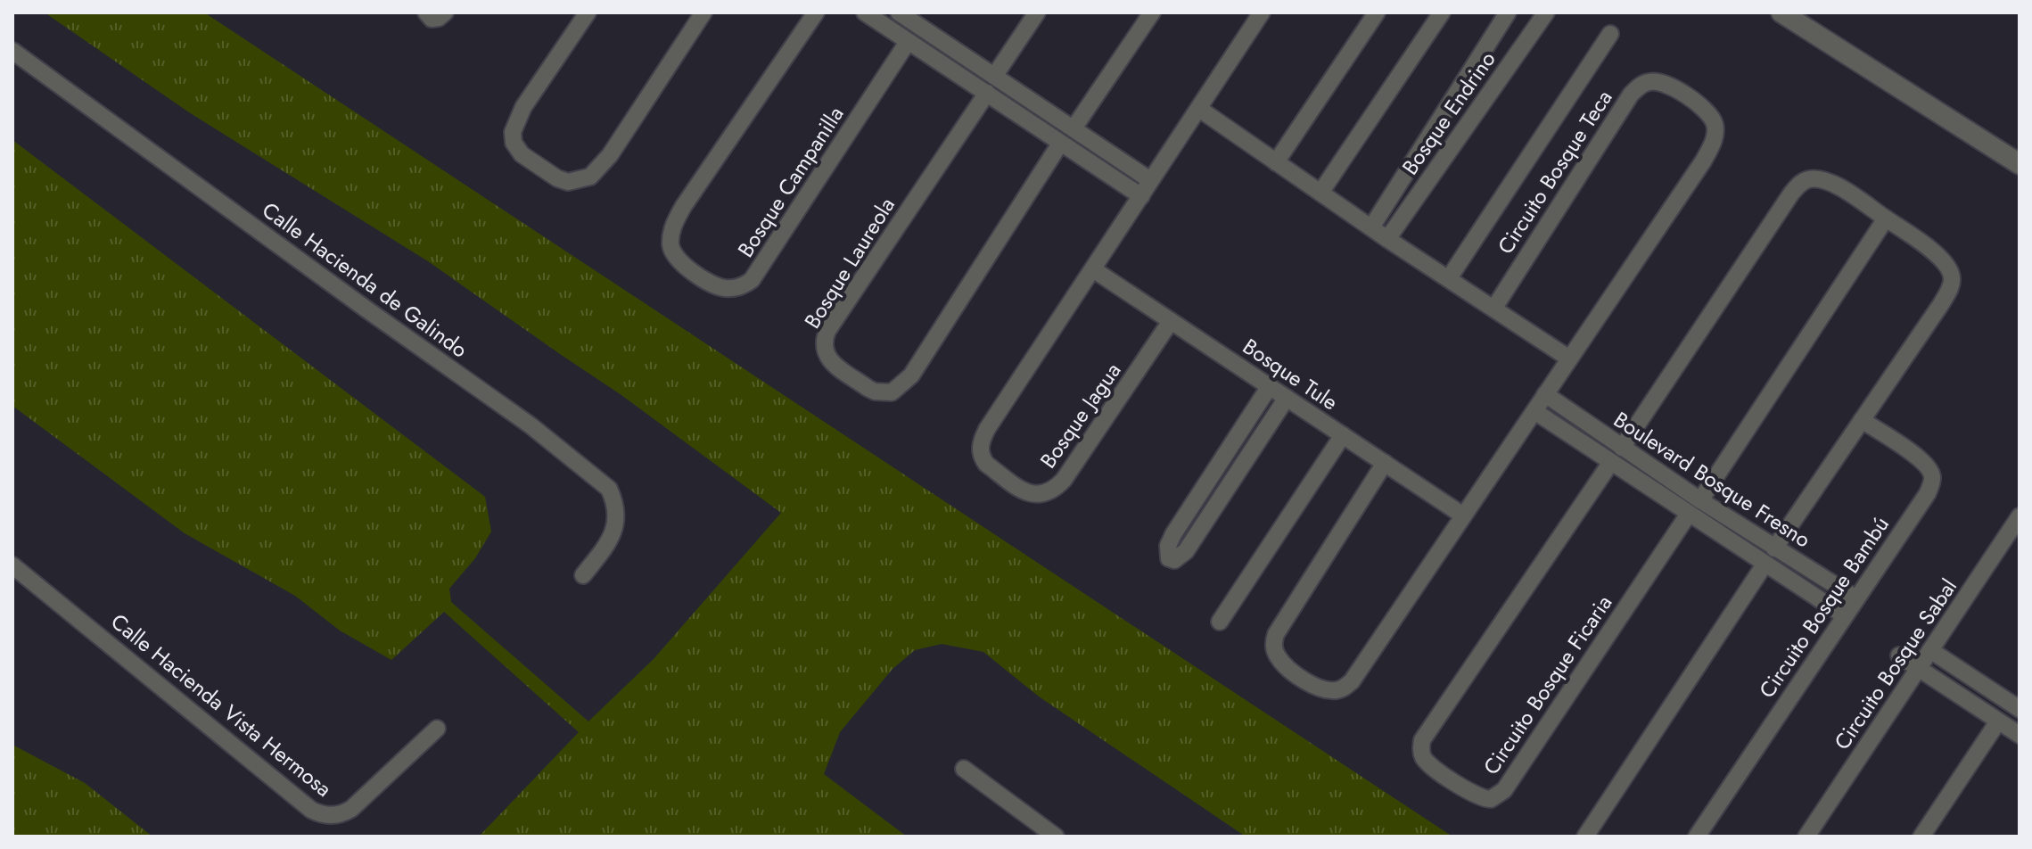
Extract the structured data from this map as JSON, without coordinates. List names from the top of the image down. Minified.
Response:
{"streets":{"street":["Bosque Endrino","Circuito Bosque Teca","Bosque Campanilla","Bosque Laureola","Calle Hacienda de Galindo","Bosque Tule","Bosque Jagua","Boulevard Bosque Fresno","Circuito Bosque Bambú","Circuito Bosque Sabal","Circuito Bosque Ficaria","Calle Hacienda Vista Hermosa"]},"crossings":[["Bosque Tule","Bosque Jagua"],["Boulevard Bosque Fresno","Circuito Bosque Bambú"],["Boulevard Bosque Fresno","Circuito Bosque Ficaria"]]}
